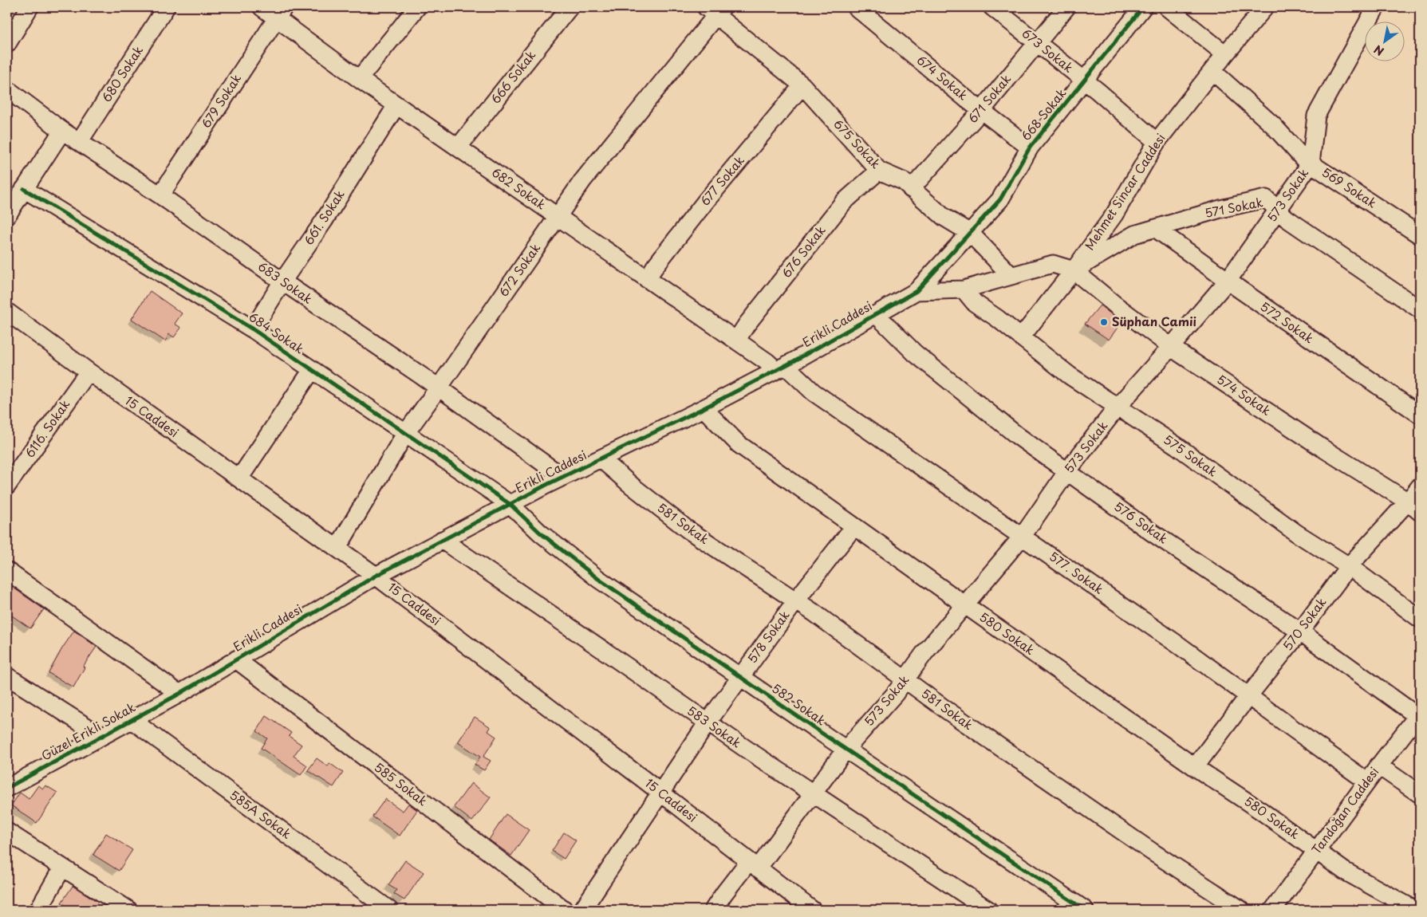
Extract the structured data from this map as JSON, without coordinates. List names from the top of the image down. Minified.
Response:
{"streets":{"street":["673 Sokak","680 Sokak","666 Sokak","674 Sokak","671 Sokak","679 Sokak","668 Sokak","675 Sokak","677 Sokak","569 Sokak","682 Sokak","Mehmet Sincar Caddesi","573 Sokak","571 Sokak","661. Sokak","676 Sokak","672 Sokak","683 Sokak","572 Sokak","Erikli Caddesi","684 Sokak","574 Sokak","15 Caddesi","6116. Sokak","575 Sokak","576 Sokak","581 Sokak","577. Sokak","570 Sokak","580 Sokak","578 Sokak","582 Sokak","583 Sokak","Güzel Erikli Sokak","585 Sokak","Tandoğan Caddesi","585A Sokak"]},"crossings":[["673 Sokak","671 Sokak"],["673 Sokak","668 Sokak"],["673 Sokak","Mehmet Sincar Caddesi"],["680 Sokak","683 Sokak"],["666 Sokak","682 Sokak"],["674 Sokak","671 Sokak"],["674 Sokak","668 Sokak"],["671 Sokak","675 Sokak"],["679 Sokak","682 Sokak"],["679 Sokak","683 Sokak"],["668 Sokak","675 Sokak"],["668 Sokak","Erikli Caddesi"],["675 Sokak","677 Sokak"],["675 Sokak","676 Sokak"],["675 Sokak","672 Sokak"],["677 Sokak","682 Sokak"],["569 Sokak","Mehmet Sincar Caddesi"],["569 Sokak","573 Sokak"],["682 Sokak","661. Sokak"],["682 Sokak","676 Sokak"],["682 Sokak","672 Sokak"],["682 Sokak","Erikli Caddesi"],["682 Sokak","577. Sokak"],["Mehmet Sincar Caddesi","571 Sokak"],["Mehmet Sincar Caddesi","574 Sokak"],["Mehmet Sincar Caddesi","575 Sokak"],["573 Sokak","571 Sokak"],["573 Sokak","572 Sokak"],["573 Sokak","574 Sokak"],["573 Sokak","15 Caddesi"],["573 Sokak","575 Sokak"],["573 Sokak","576 Sokak"],["573 Sokak","581 Sokak"],["573 Sokak","577. Sokak"],["573 Sokak","580 Sokak"],["573 Sokak","582 Sokak"],["573 Sokak","583 Sokak"],["571 Sokak","572 Sokak"],["571 Sokak","574 Sokak"],["661. Sokak","683 Sokak"],["661. Sokak","684 Sokak"],["672 Sokak","683 Sokak"],["672 Sokak","684 Sokak"],["672 Sokak","15 Caddesi"],["683 Sokak","Erikli Caddesi"],["Erikli Caddesi","684 Sokak"],["Erikli Caddesi","15 Caddesi"],["Erikli Caddesi","576 Sokak"],["Erikli Caddesi","581 Sokak"],["Erikli Caddesi","577. Sokak"],["Erikli Caddesi","580 Sokak"],["Erikli Caddesi","582 Sokak"],["Erikli Caddesi","583 Sokak"],["Erikli Caddesi","Güzel Erikli Sokak"],["Erikli Caddesi","585 Sokak"],["684 Sokak","582 Sokak"],["574 Sokak","570 Sokak"],["15 Caddesi","6116. Sokak"],["15 Caddesi","578 Sokak"],["575 Sokak","570 Sokak"],["576 Sokak","570 Sokak"],["576 Sokak","Tandoğan Caddesi"],["581 Sokak","578 Sokak"],["577. Sokak","570 Sokak"],["577. Sokak","Tandoğan Caddesi"],["570 Sokak","580 Sokak"],["580 Sokak","578 Sokak"],["580 Sokak","Tandoğan Caddesi"],["578 Sokak","582 Sokak"],["578 Sokak","583 Sokak"],["Güzel Erikli Sokak","585A Sokak"]],"places":["Süphan Camii"],"north":"bottom left"}
